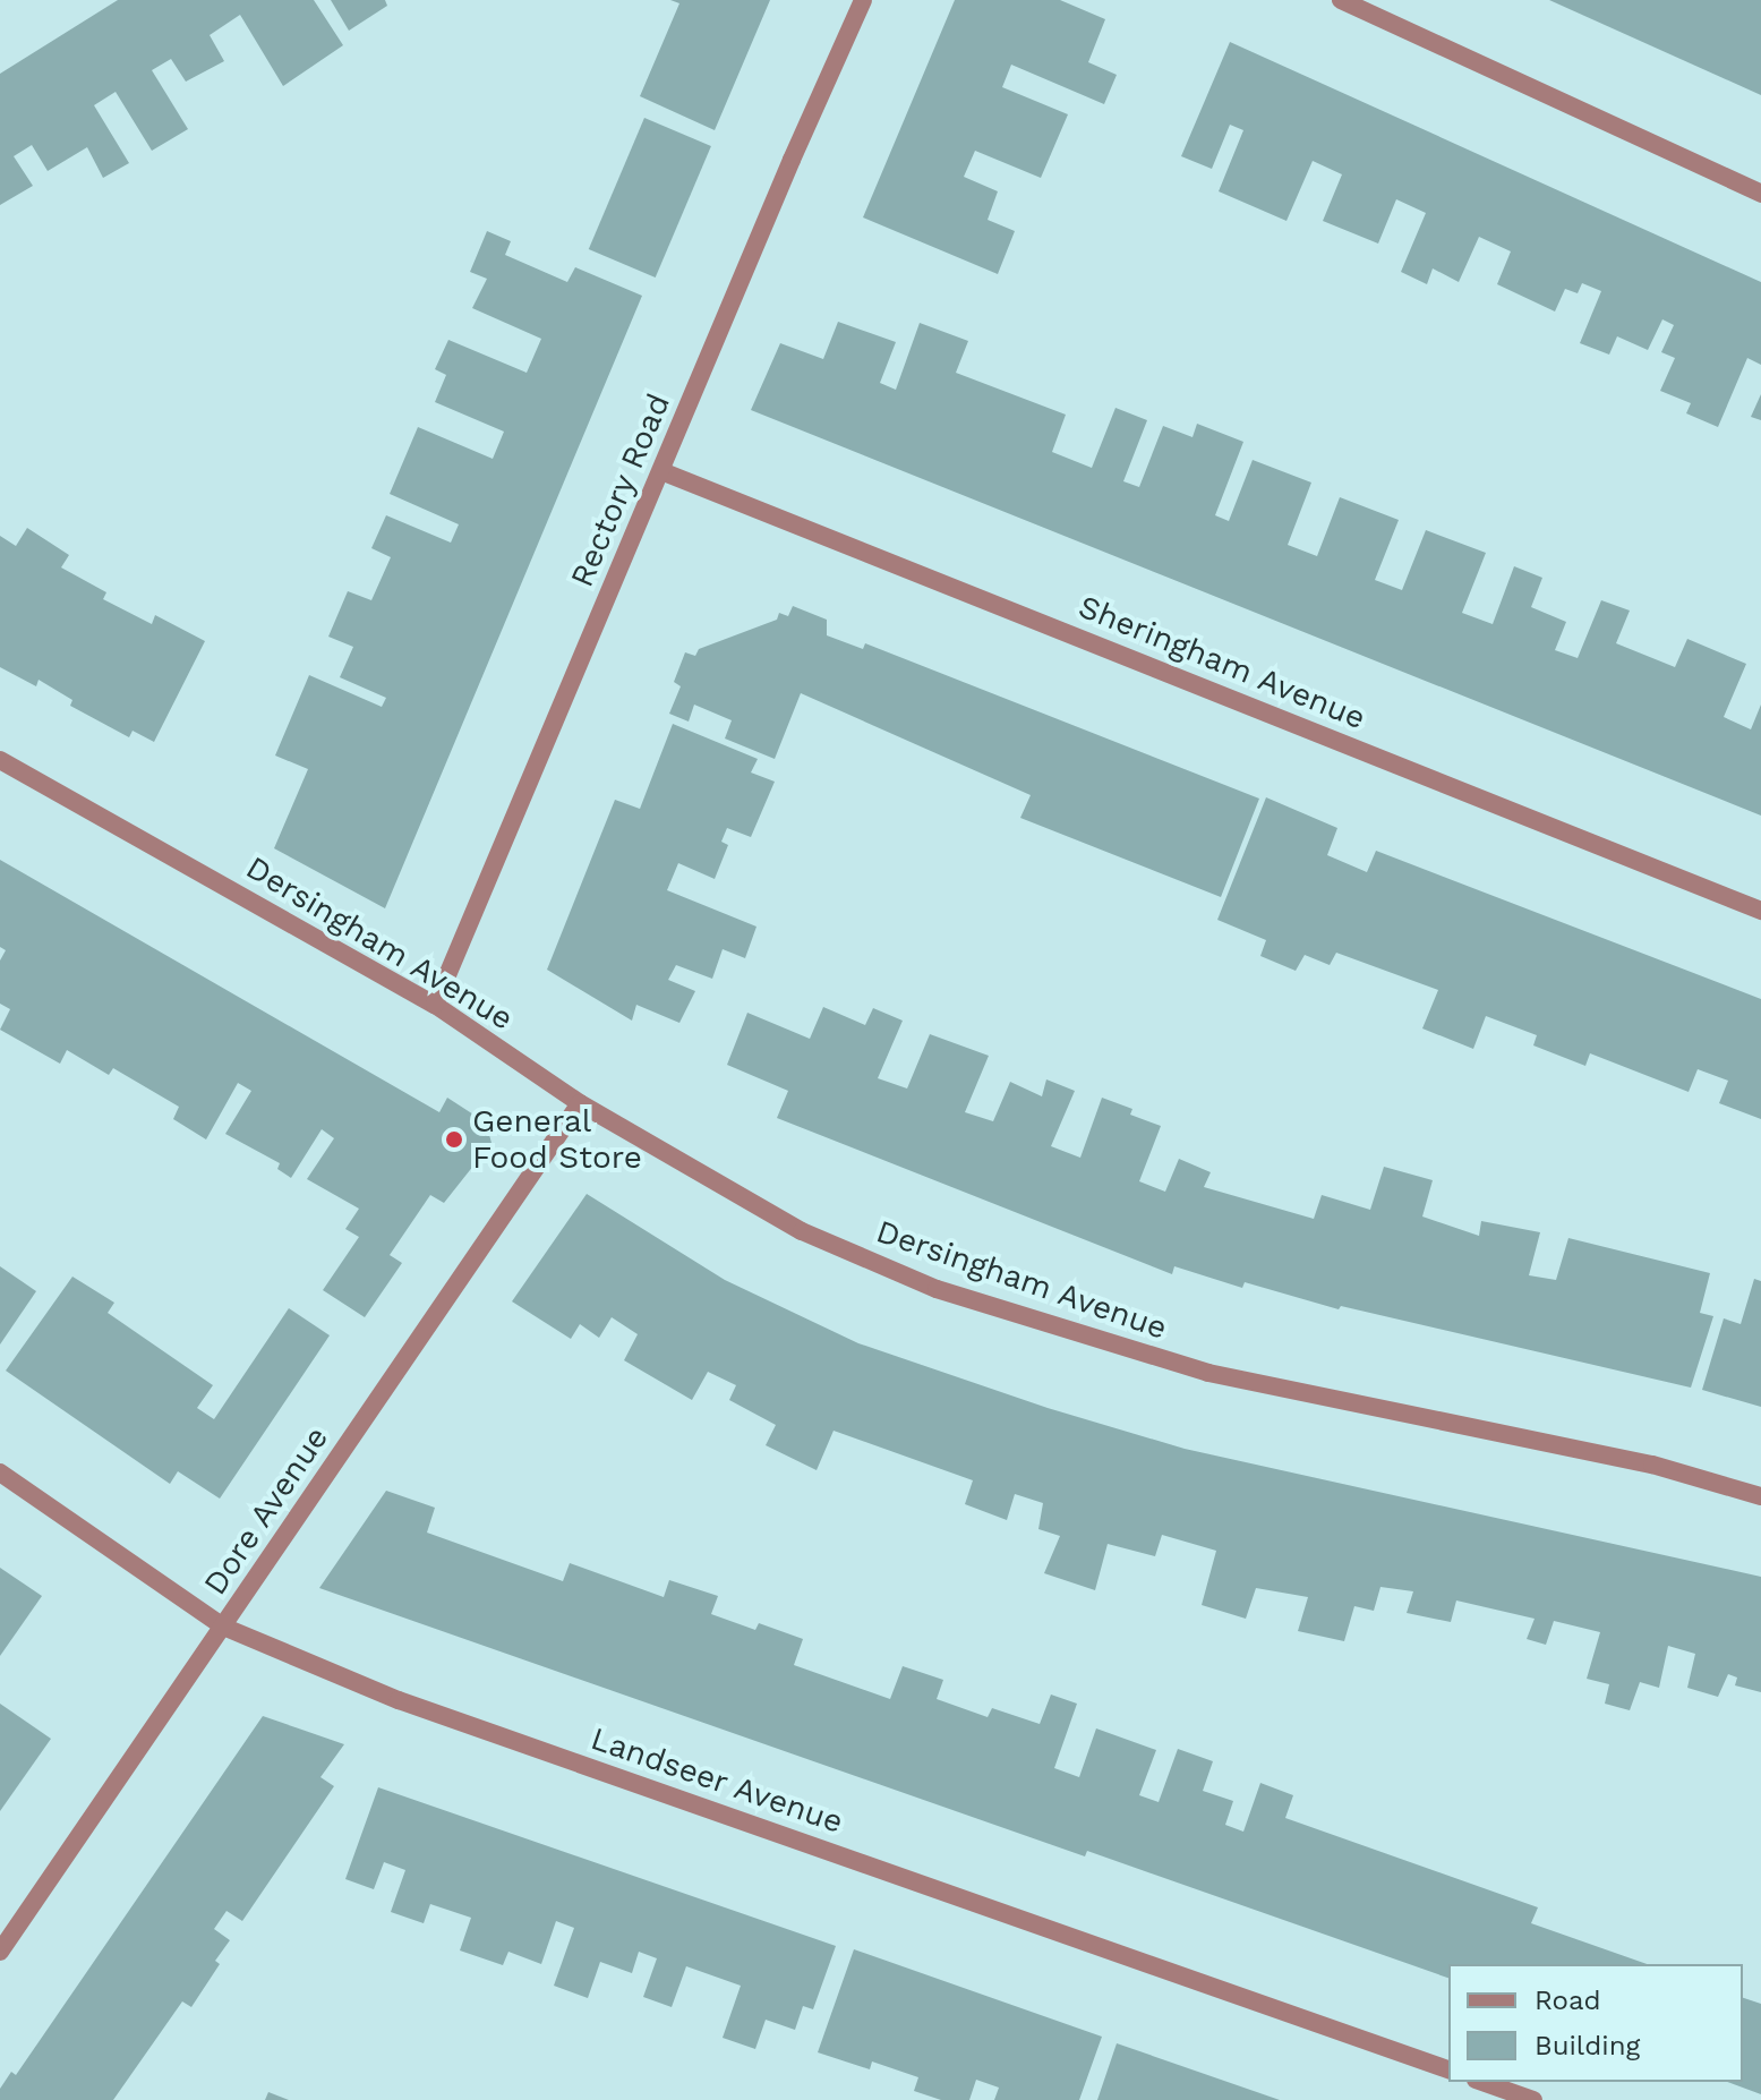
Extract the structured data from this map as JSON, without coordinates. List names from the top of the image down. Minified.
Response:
{"streets":{"street":["Rectory Road","Sheringham Avenue","Dersingham Avenue","Dore Avenue","Landseer Avenue"]},"crossings":[["Rectory Road","Sheringham Avenue"],["Rectory Road","Dersingham Avenue"],["Dersingham Avenue","Dore Avenue"],["Dore Avenue","Landseer Avenue"]],"places":["General Food Store"],"legend":["Road","Building"]}
